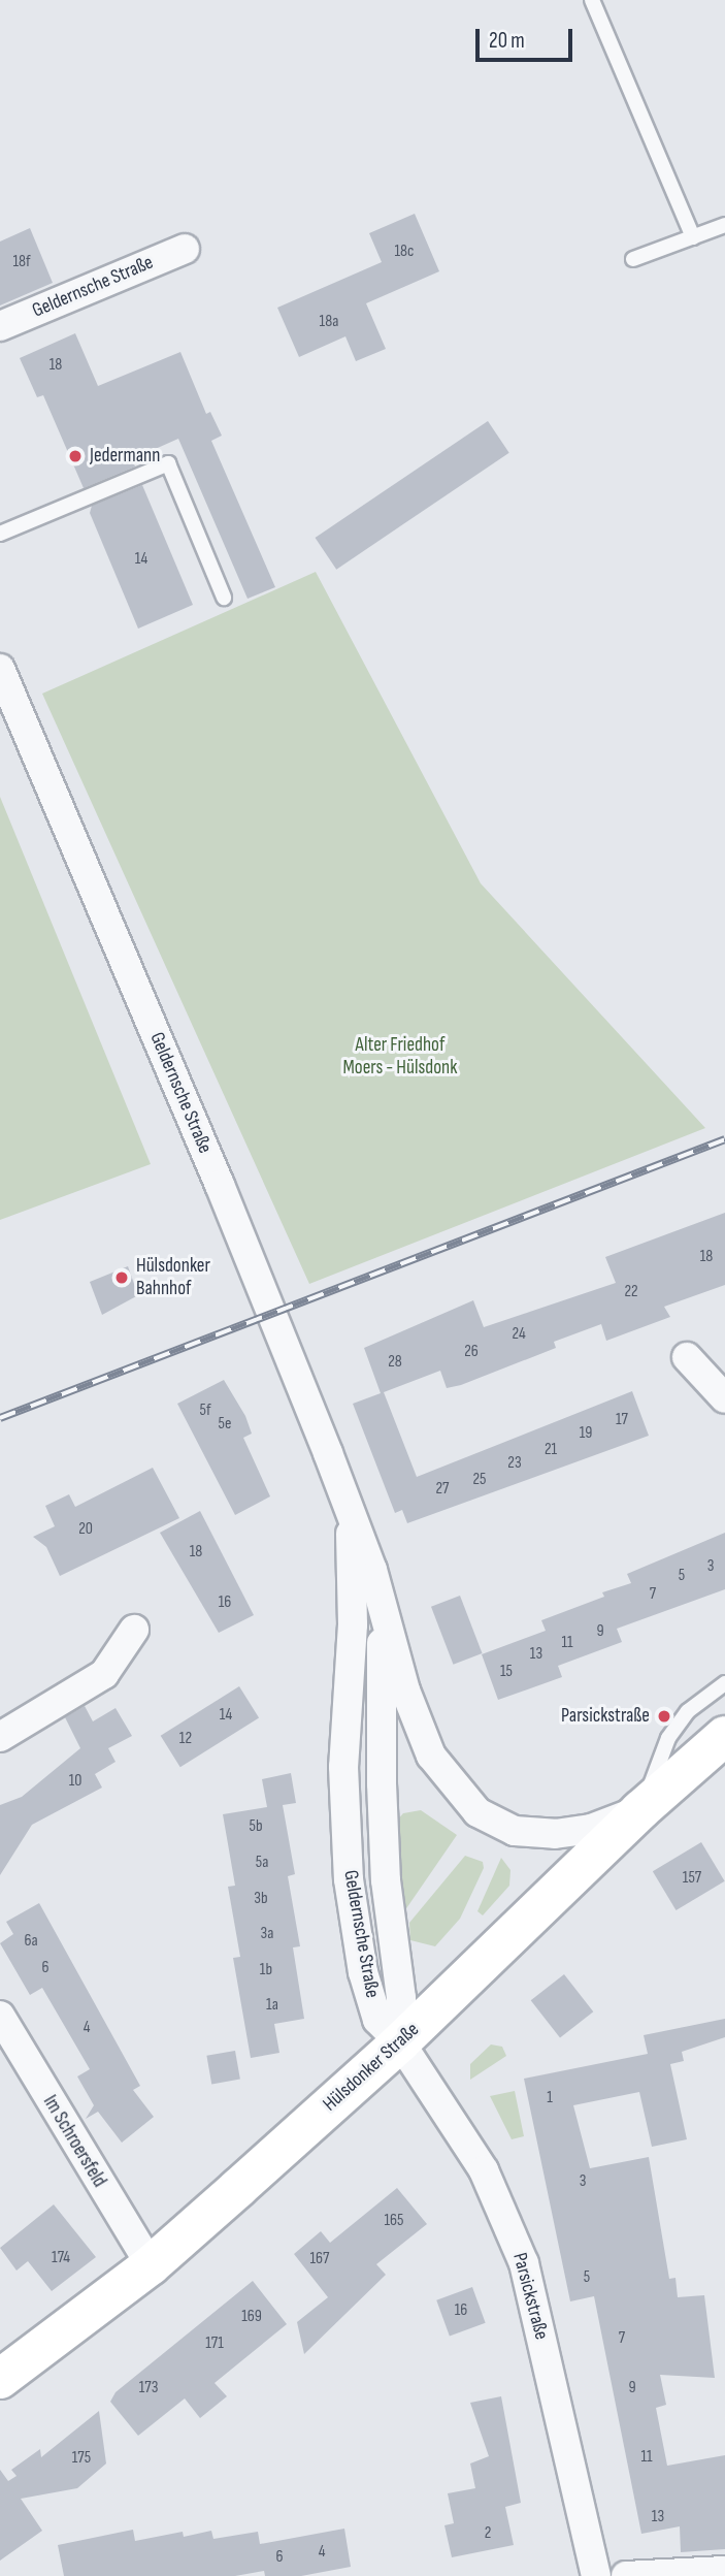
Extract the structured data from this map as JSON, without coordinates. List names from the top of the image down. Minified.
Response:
{"streets":{"street":["Geldernsche Straße","Hülsdonker Straße","Im Schroersfeld","Parsickstraße"]},"crossings":[["Geldernsche Straße","Hülsdonker Straße"],["Geldernsche Straße","Parsickstraße"],["Hülsdonker Straße","Im Schroersfeld"],["Hülsdonker Straße","Parsickstraße"]],"parks":["Alter Friedhof Moers - Hülsdonk"],"places":["Jedermann","Hülsdonker Bahnhof","Parsickstraße"],"house_numbers":["18c","18f","18a","18","14","18","22","24","26","28","5f","17","5e","19","21","23","25","27","20","18","3","5","7","16","9","11","13","15","14","12","10","5b","5a","157","3b","3a","6a","6","1b","1a","4","1","3","165","174","167","5","16","169","7","171","173","9","11","175","13","2","4","6"],"scale_bar":"20 m"}
